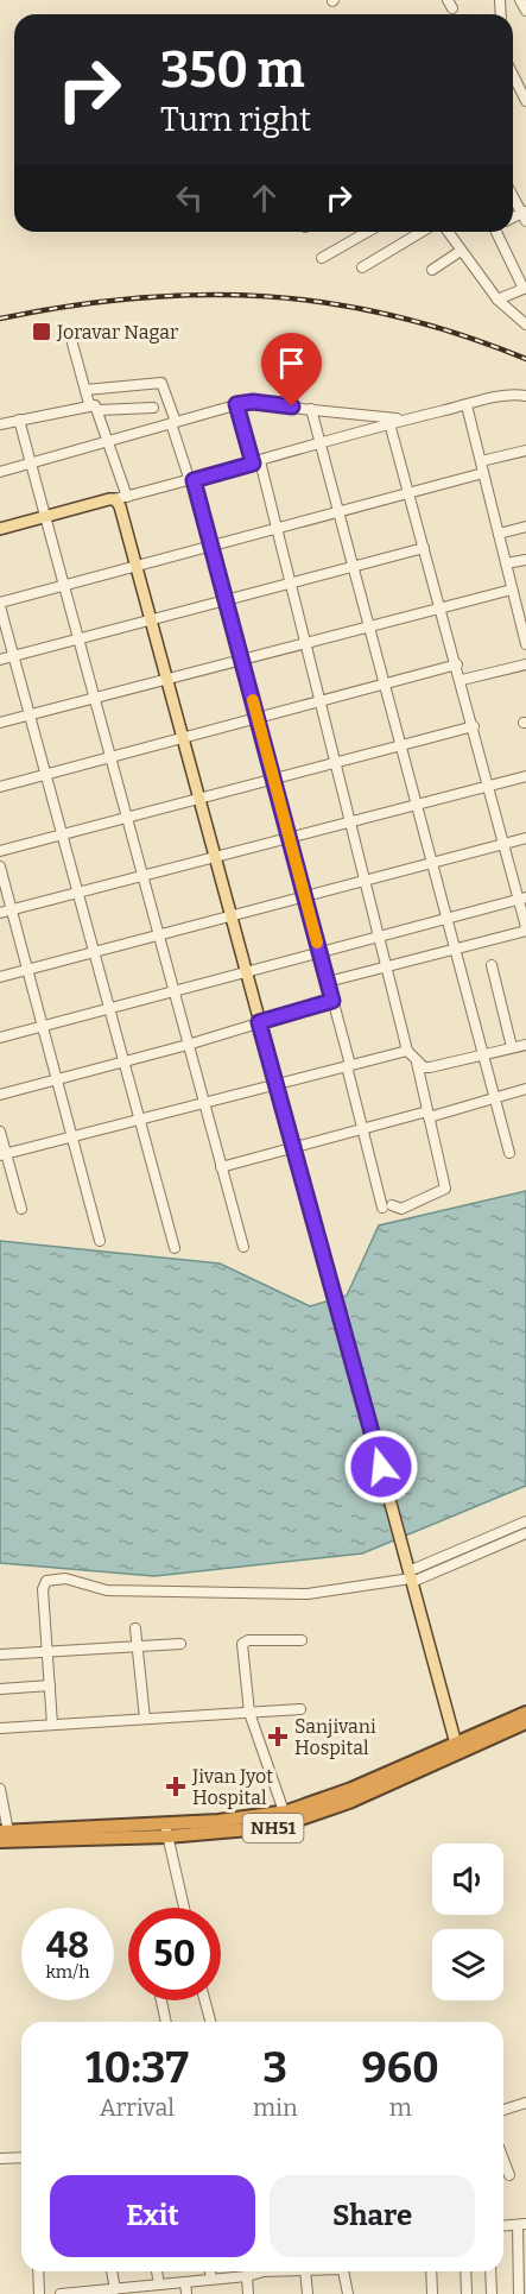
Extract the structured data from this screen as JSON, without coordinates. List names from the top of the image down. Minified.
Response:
{"streets":{"highway":["NH51"]},"places":{"transit":["Joravar Nagar"],"health":["Sanjivani Hospital","Jivan Jyot Hospital"]},"page":{"turn":["350 m","Turn right"],"speed":"48 km/h","limit":"50","eta":["10:37","Arrival","3","min","960","m"],"buttons":["Exit","Share"]}}
